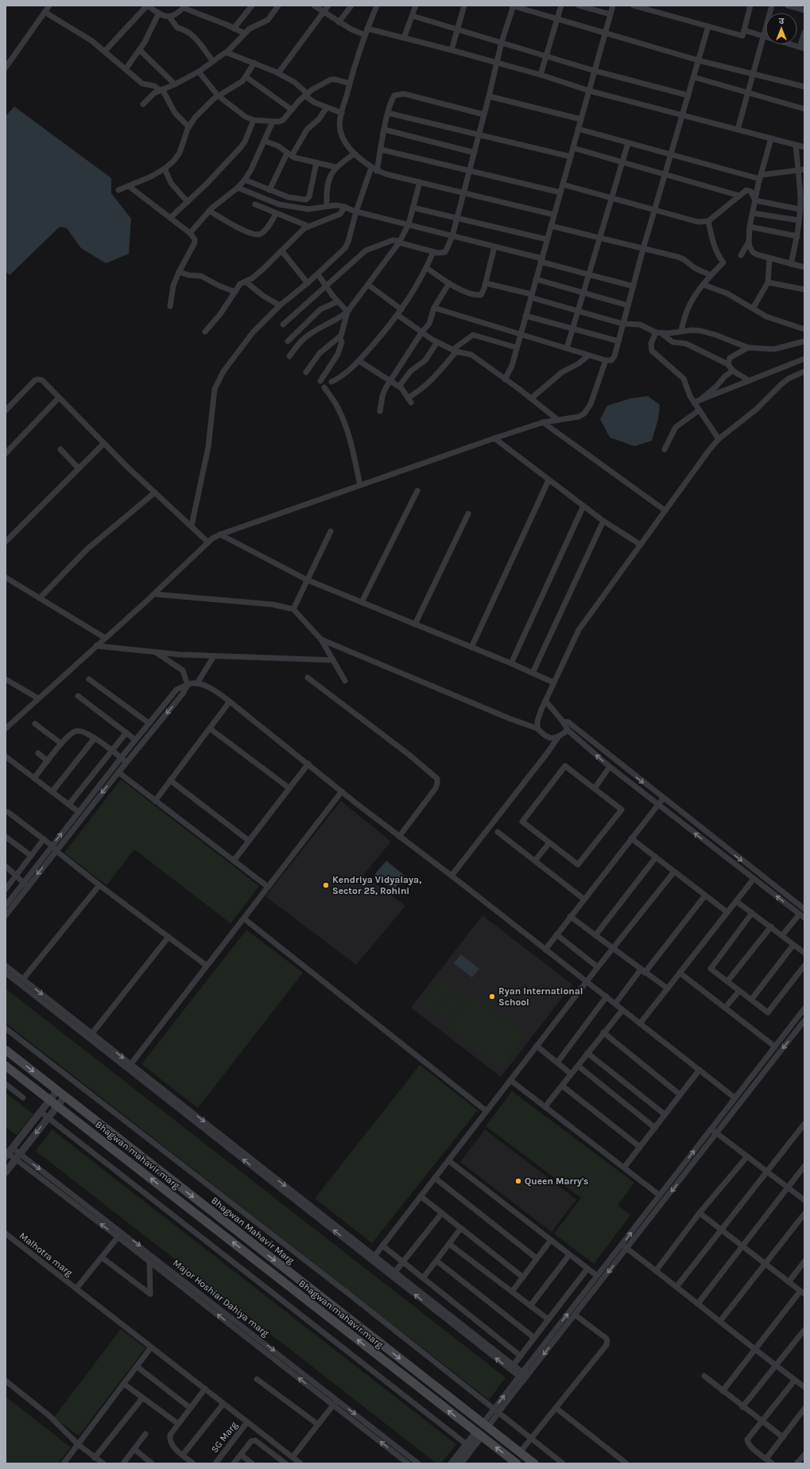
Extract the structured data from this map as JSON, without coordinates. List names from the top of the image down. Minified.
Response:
{"streets":{"main road":["Bhagwan mahavir marg","Bhagwan Mahavir Marg"],"street":["Malhotra marg","Major Hoshiar Dahiya marg","SG Marg"]},"crossings":[["Malhotra marg","SG Marg"]],"one_way":["Bhagwan mahavir marg","Bhagwan Mahavir Marg"],"places":["Kendriya Vidyalaya, Sector 25, Rohini","Ryan International School","Queen Marry's"],"north":"top"}
